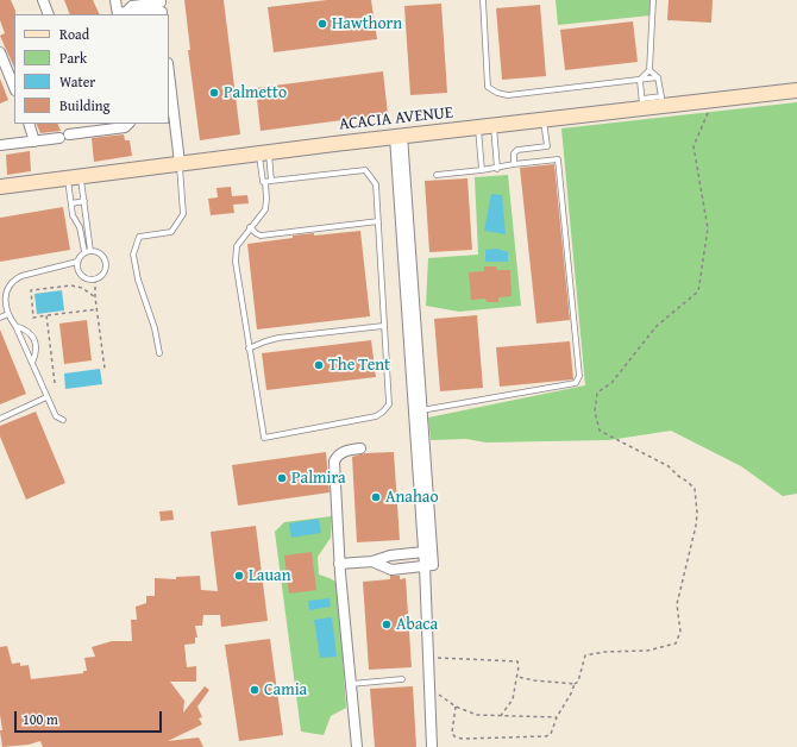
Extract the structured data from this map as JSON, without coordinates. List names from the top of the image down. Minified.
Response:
{"streets":{"street":["ACACIA AVENUE"]},"places":["Hawthorn","Palmetto","The Tent","Palmira","Anahao","Lauan","Abaca","Camia"],"legend":["Road","Park","Water","Building"],"scale_bar":"100 m"}
